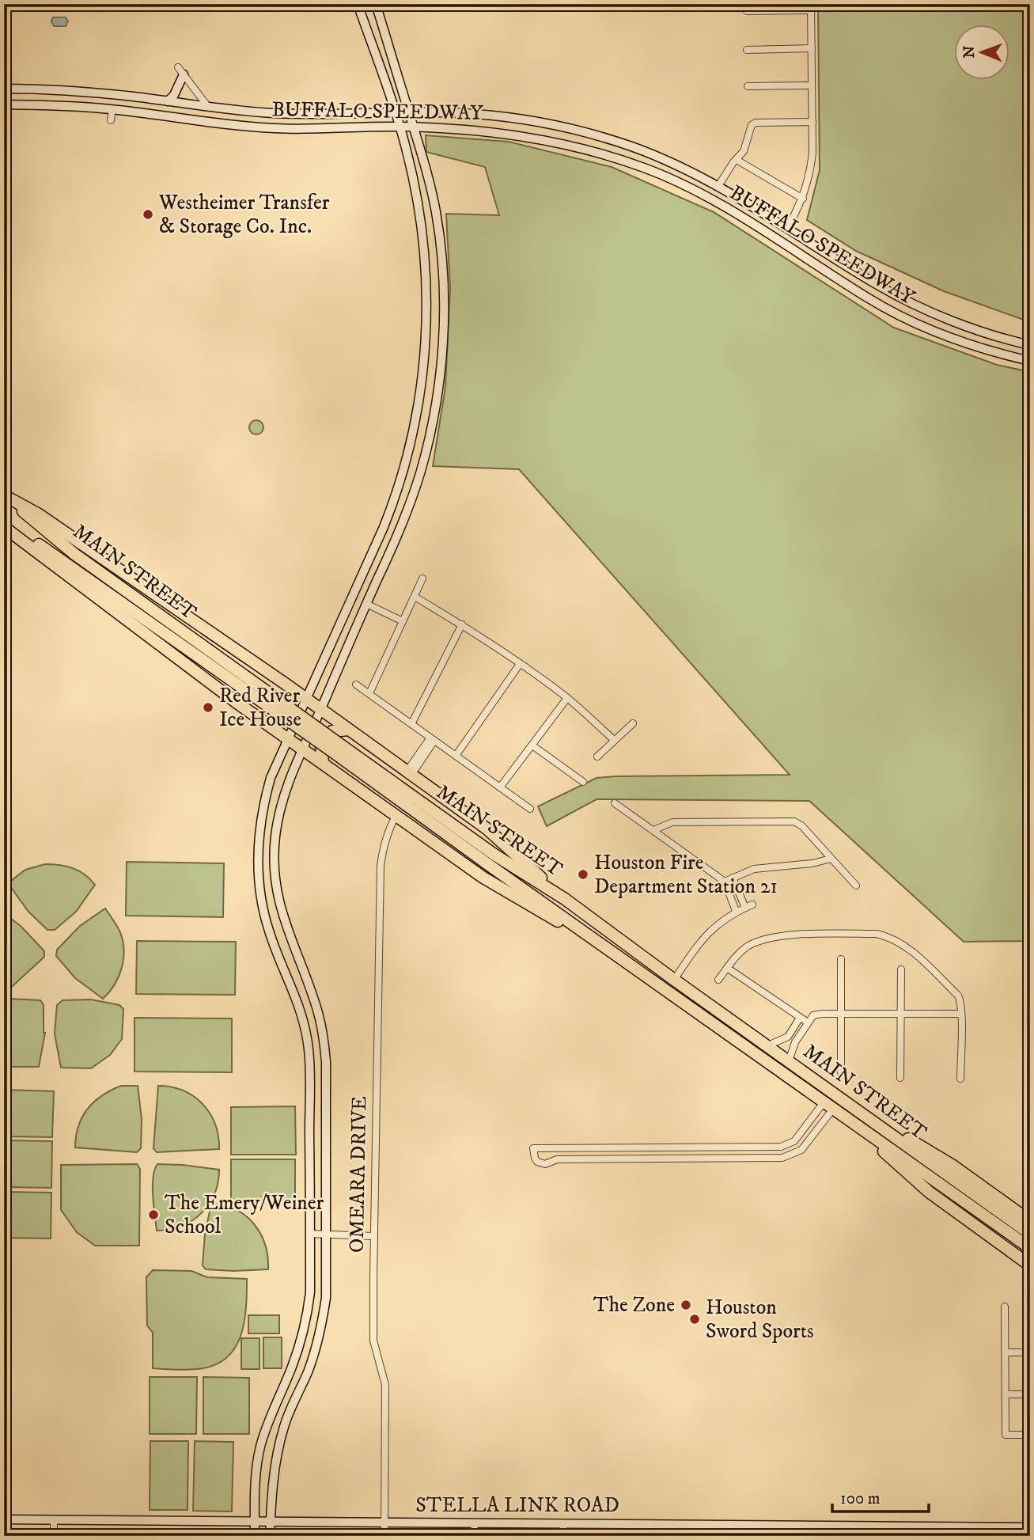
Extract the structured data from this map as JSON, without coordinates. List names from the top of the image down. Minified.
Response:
{"streets":{"highway":["MAIN STREET"],"main road":["BUFFALO SPEEDWAY","STELLA LINK ROAD"],"street":["OMEARA DRIVE"]},"crossings":[["OMEARA DRIVE","STELLA LINK ROAD"]],"places":["Westheimer Transfer & Storage Co. Inc.","Red River Ice House","Houston Fire Department Station 21","The Emery/Weiner School","The Zone","Houston Sword Sports"],"scale_bar":"100 m","north":"left"}
